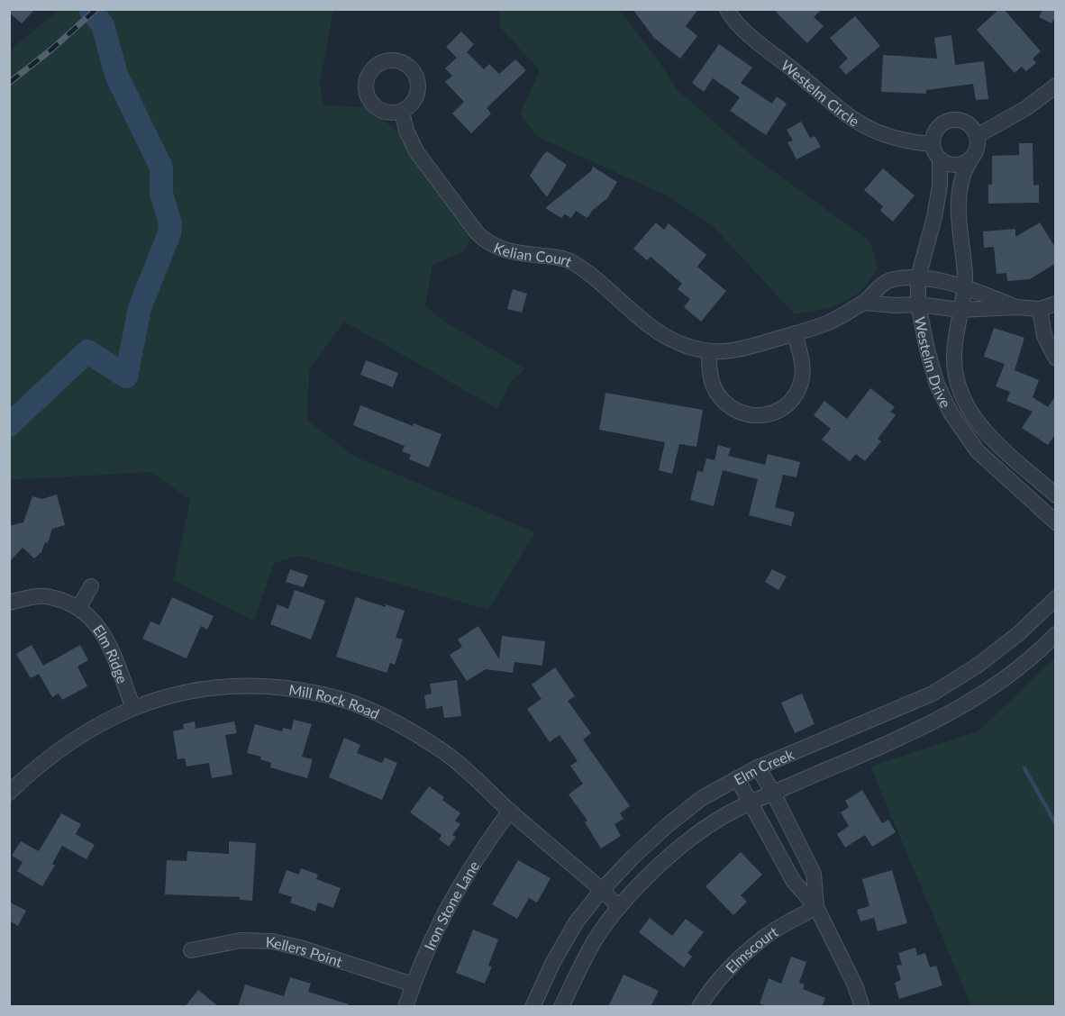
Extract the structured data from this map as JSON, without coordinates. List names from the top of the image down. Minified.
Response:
{"streets":{"street":["Westelm Circle","Kelian Court","Westelm Drive","Elm Ridge","Mill Rock Road","Elm Creek","Iron Stone Lane","Elmscourt","Kellers Point"]},"crossings":[["Westelm Circle","Westelm Drive"],["Kelian Court","Westelm Drive"],["Elm Ridge","Mill Rock Road"],["Mill Rock Road","Elm Creek"],["Mill Rock Road","Iron Stone Lane"],["Iron Stone Lane","Kellers Point"]]}
